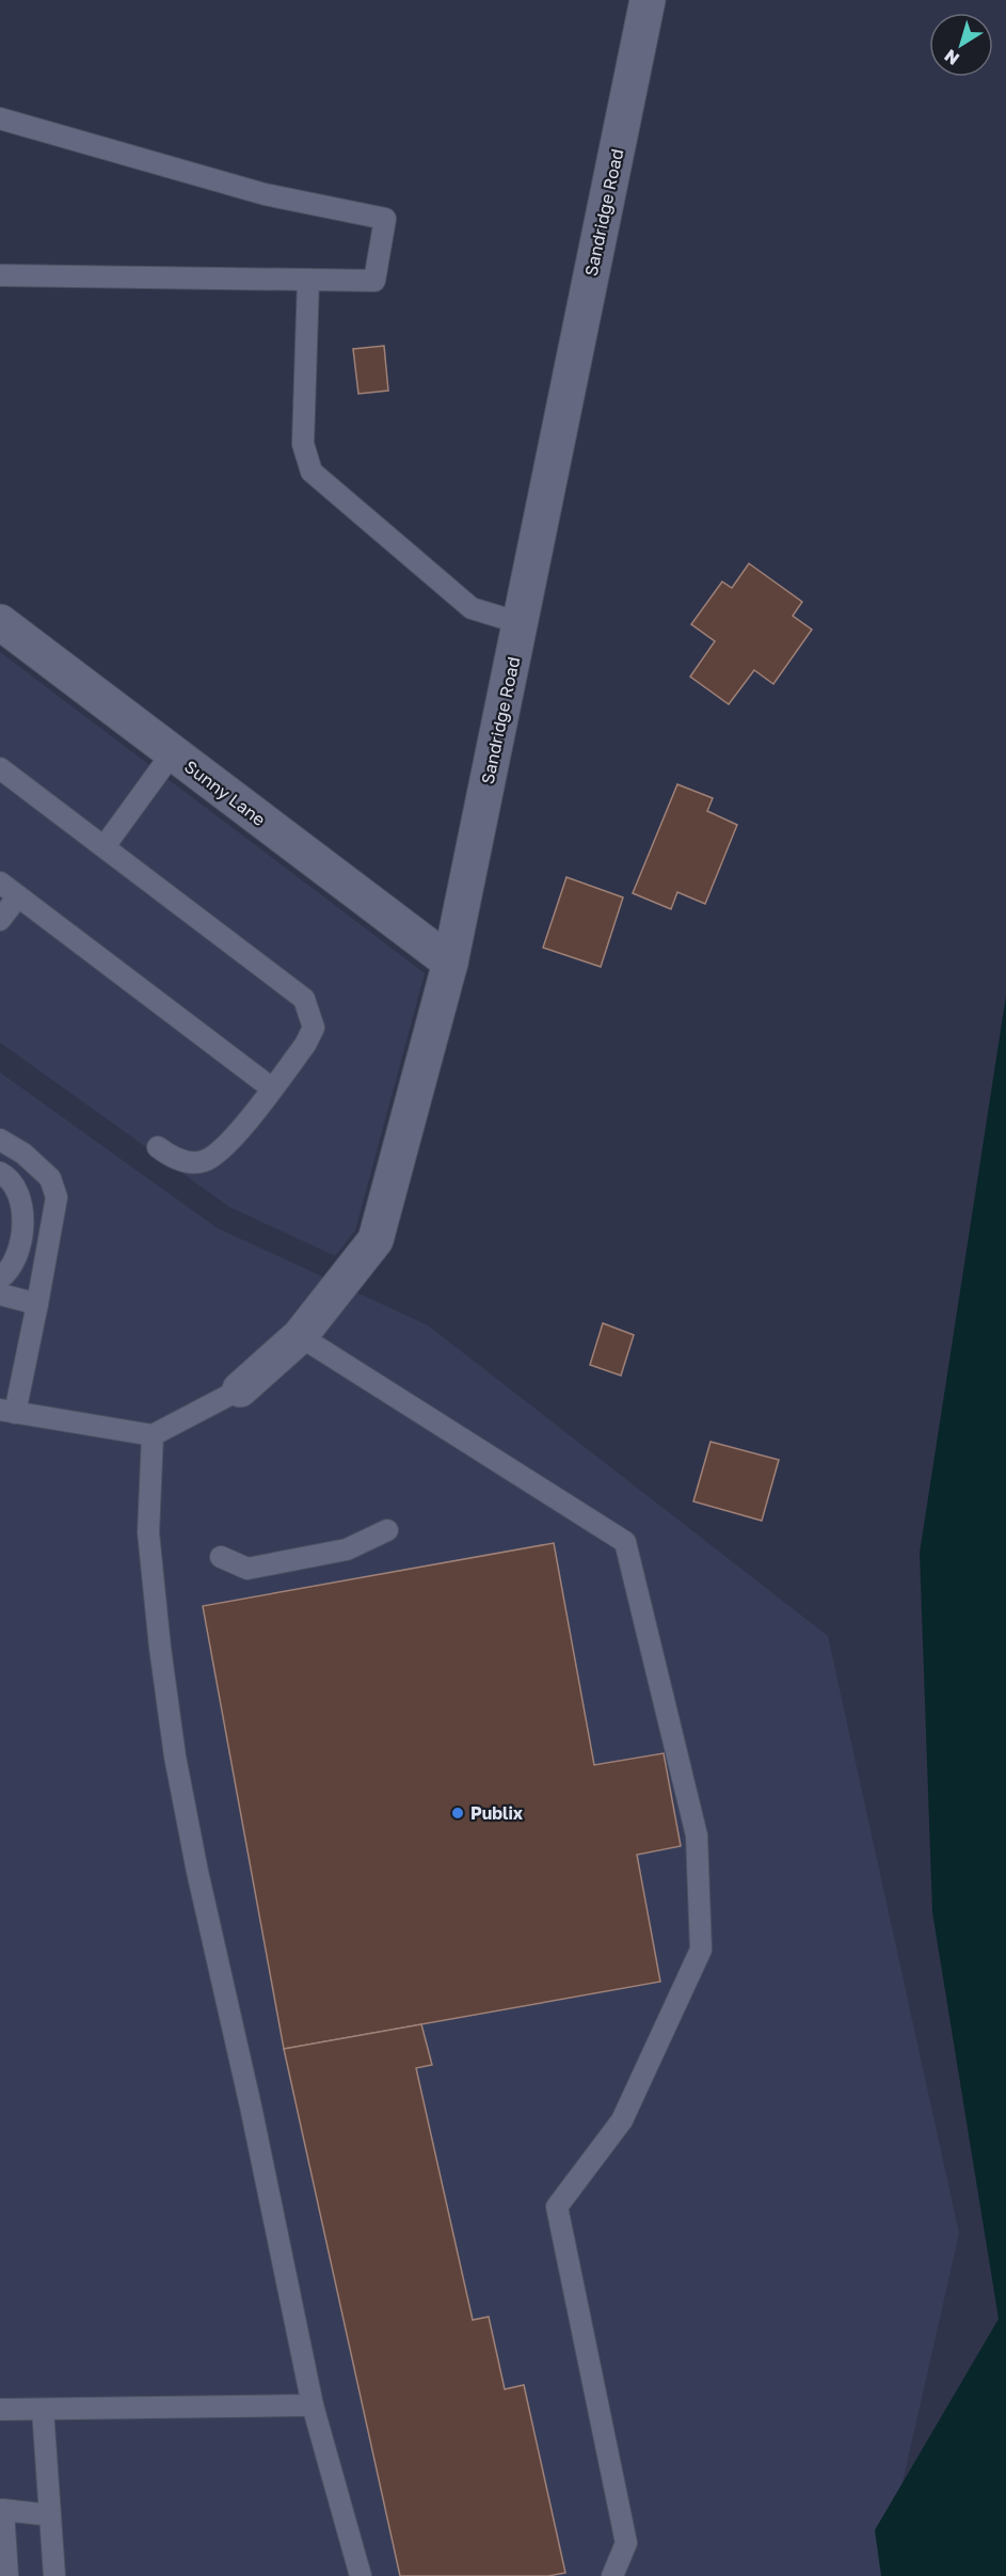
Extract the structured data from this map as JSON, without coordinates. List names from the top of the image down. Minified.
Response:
{"streets":{"street":["Sandridge Road","Sunny Lane"]},"crossings":[["Sandridge Road","Sunny Lane"]],"places":["Publix"],"north":"bottom left"}
